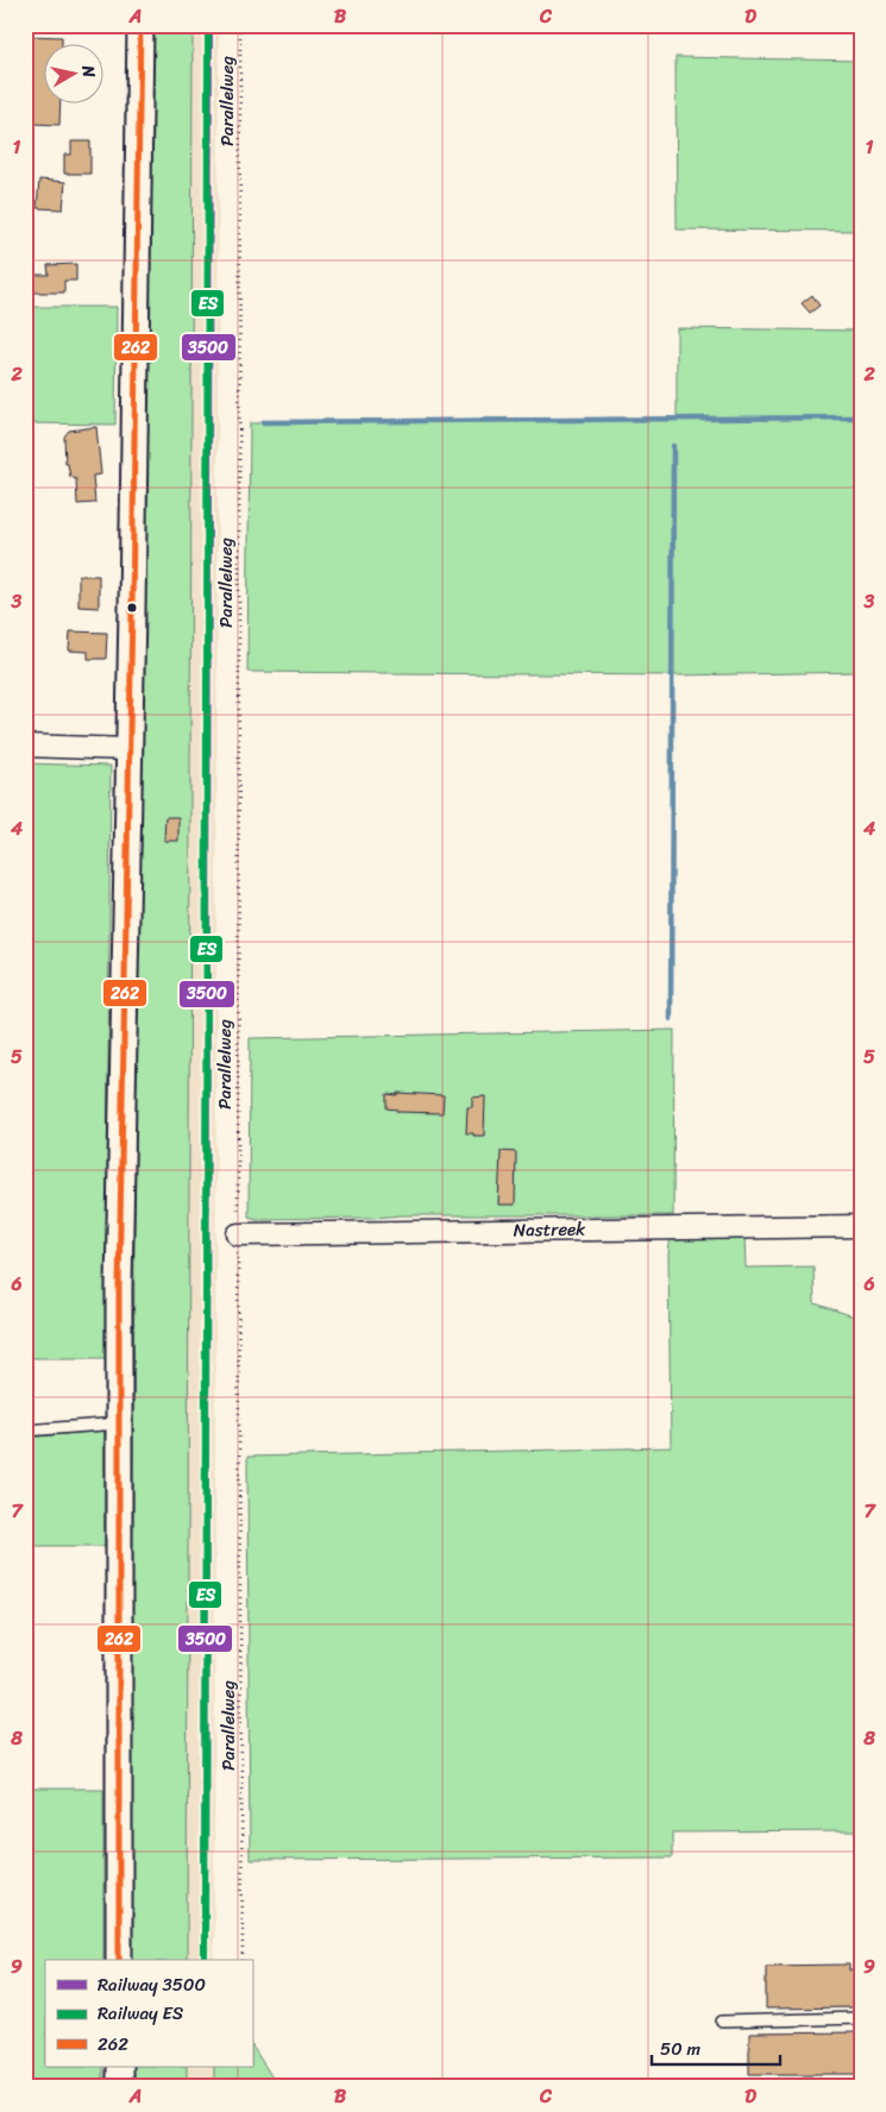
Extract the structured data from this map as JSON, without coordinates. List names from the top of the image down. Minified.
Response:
{"streets":{"street":["Nastreek"],"path":["Parallelweg"]},"crossings":[["Parallelweg","Nastreek"]],"lines":["rail line 3500","rail line ES","transit line 262"],"legend":["Railway 3500","Railway ES","262"],"scale_bar":"50 m","north":"right","grid":{"columns":["A","B","C","D"],"rows":["1","2","3","4","5","6","7","8","9"]}}
